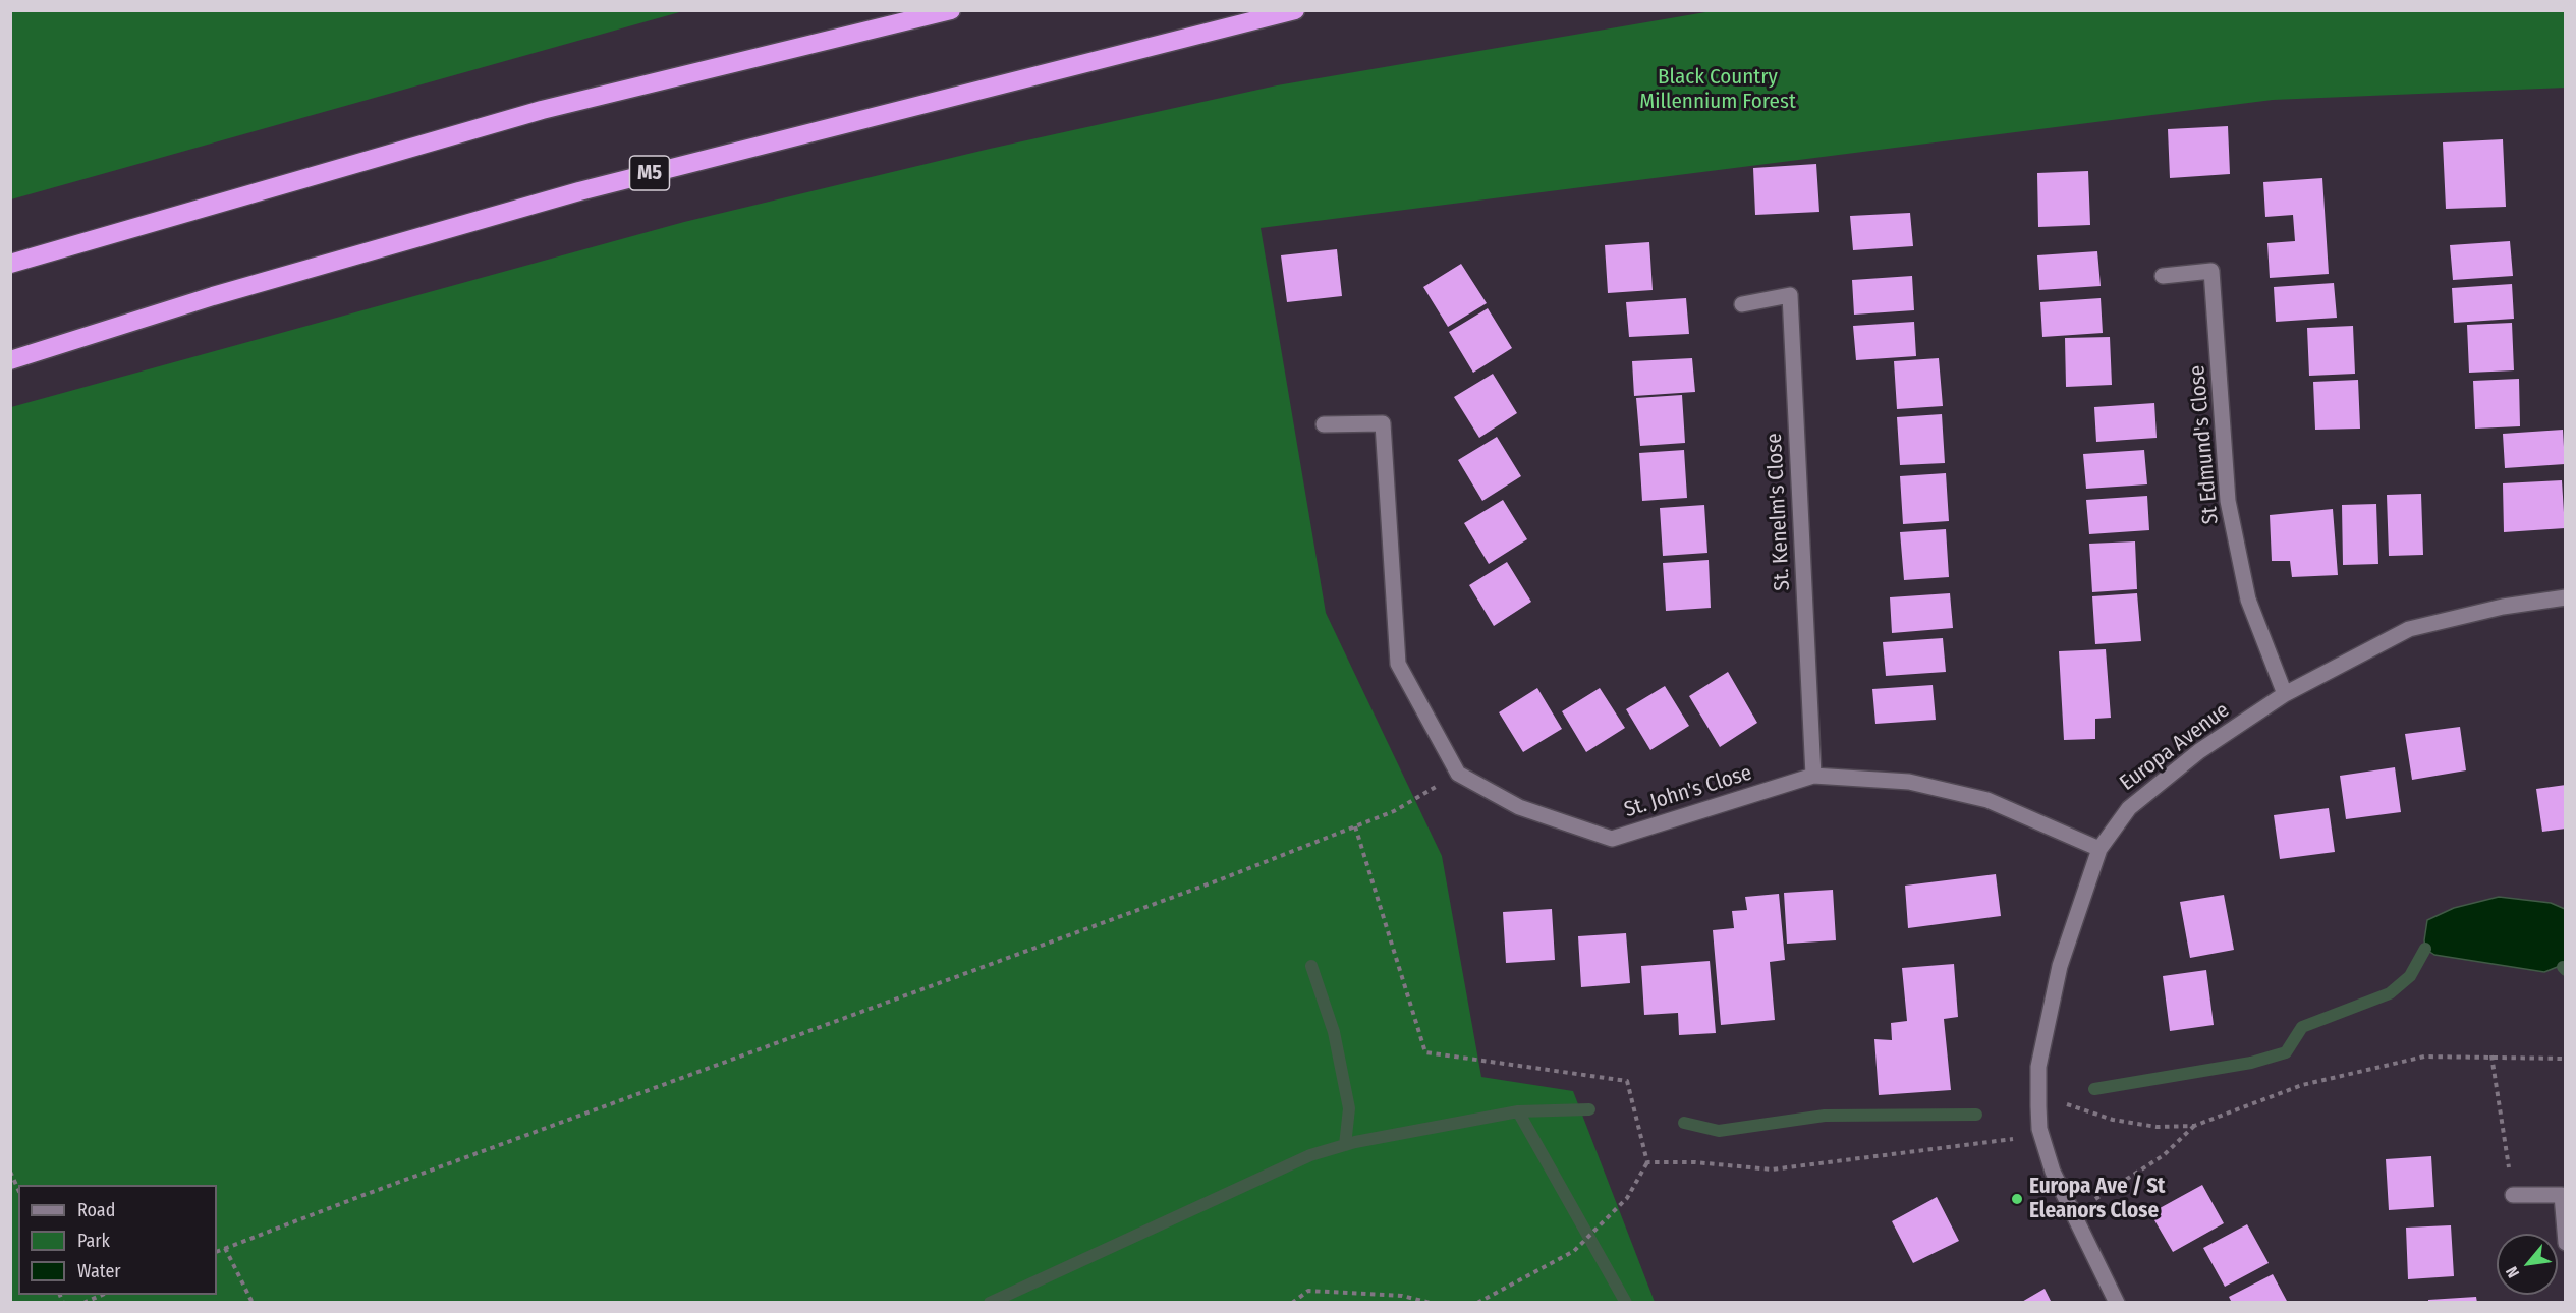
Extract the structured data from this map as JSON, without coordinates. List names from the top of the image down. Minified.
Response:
{"streets":{"highway":["M5"],"street":["St Edmund's Close","St. Kenelm's Close","Europa Avenue","St. John's Close"]},"crossings":[["St Edmund's Close","Europa Avenue"],["St. Kenelm's Close","St. John's Close"],["Europa Avenue","St. John's Close"]],"parks":["Black Country Millennium Forest"],"places":["Europa Ave / St Eleanors Close"],"legend":["Road","Park","Water"],"north":"bottom left"}
